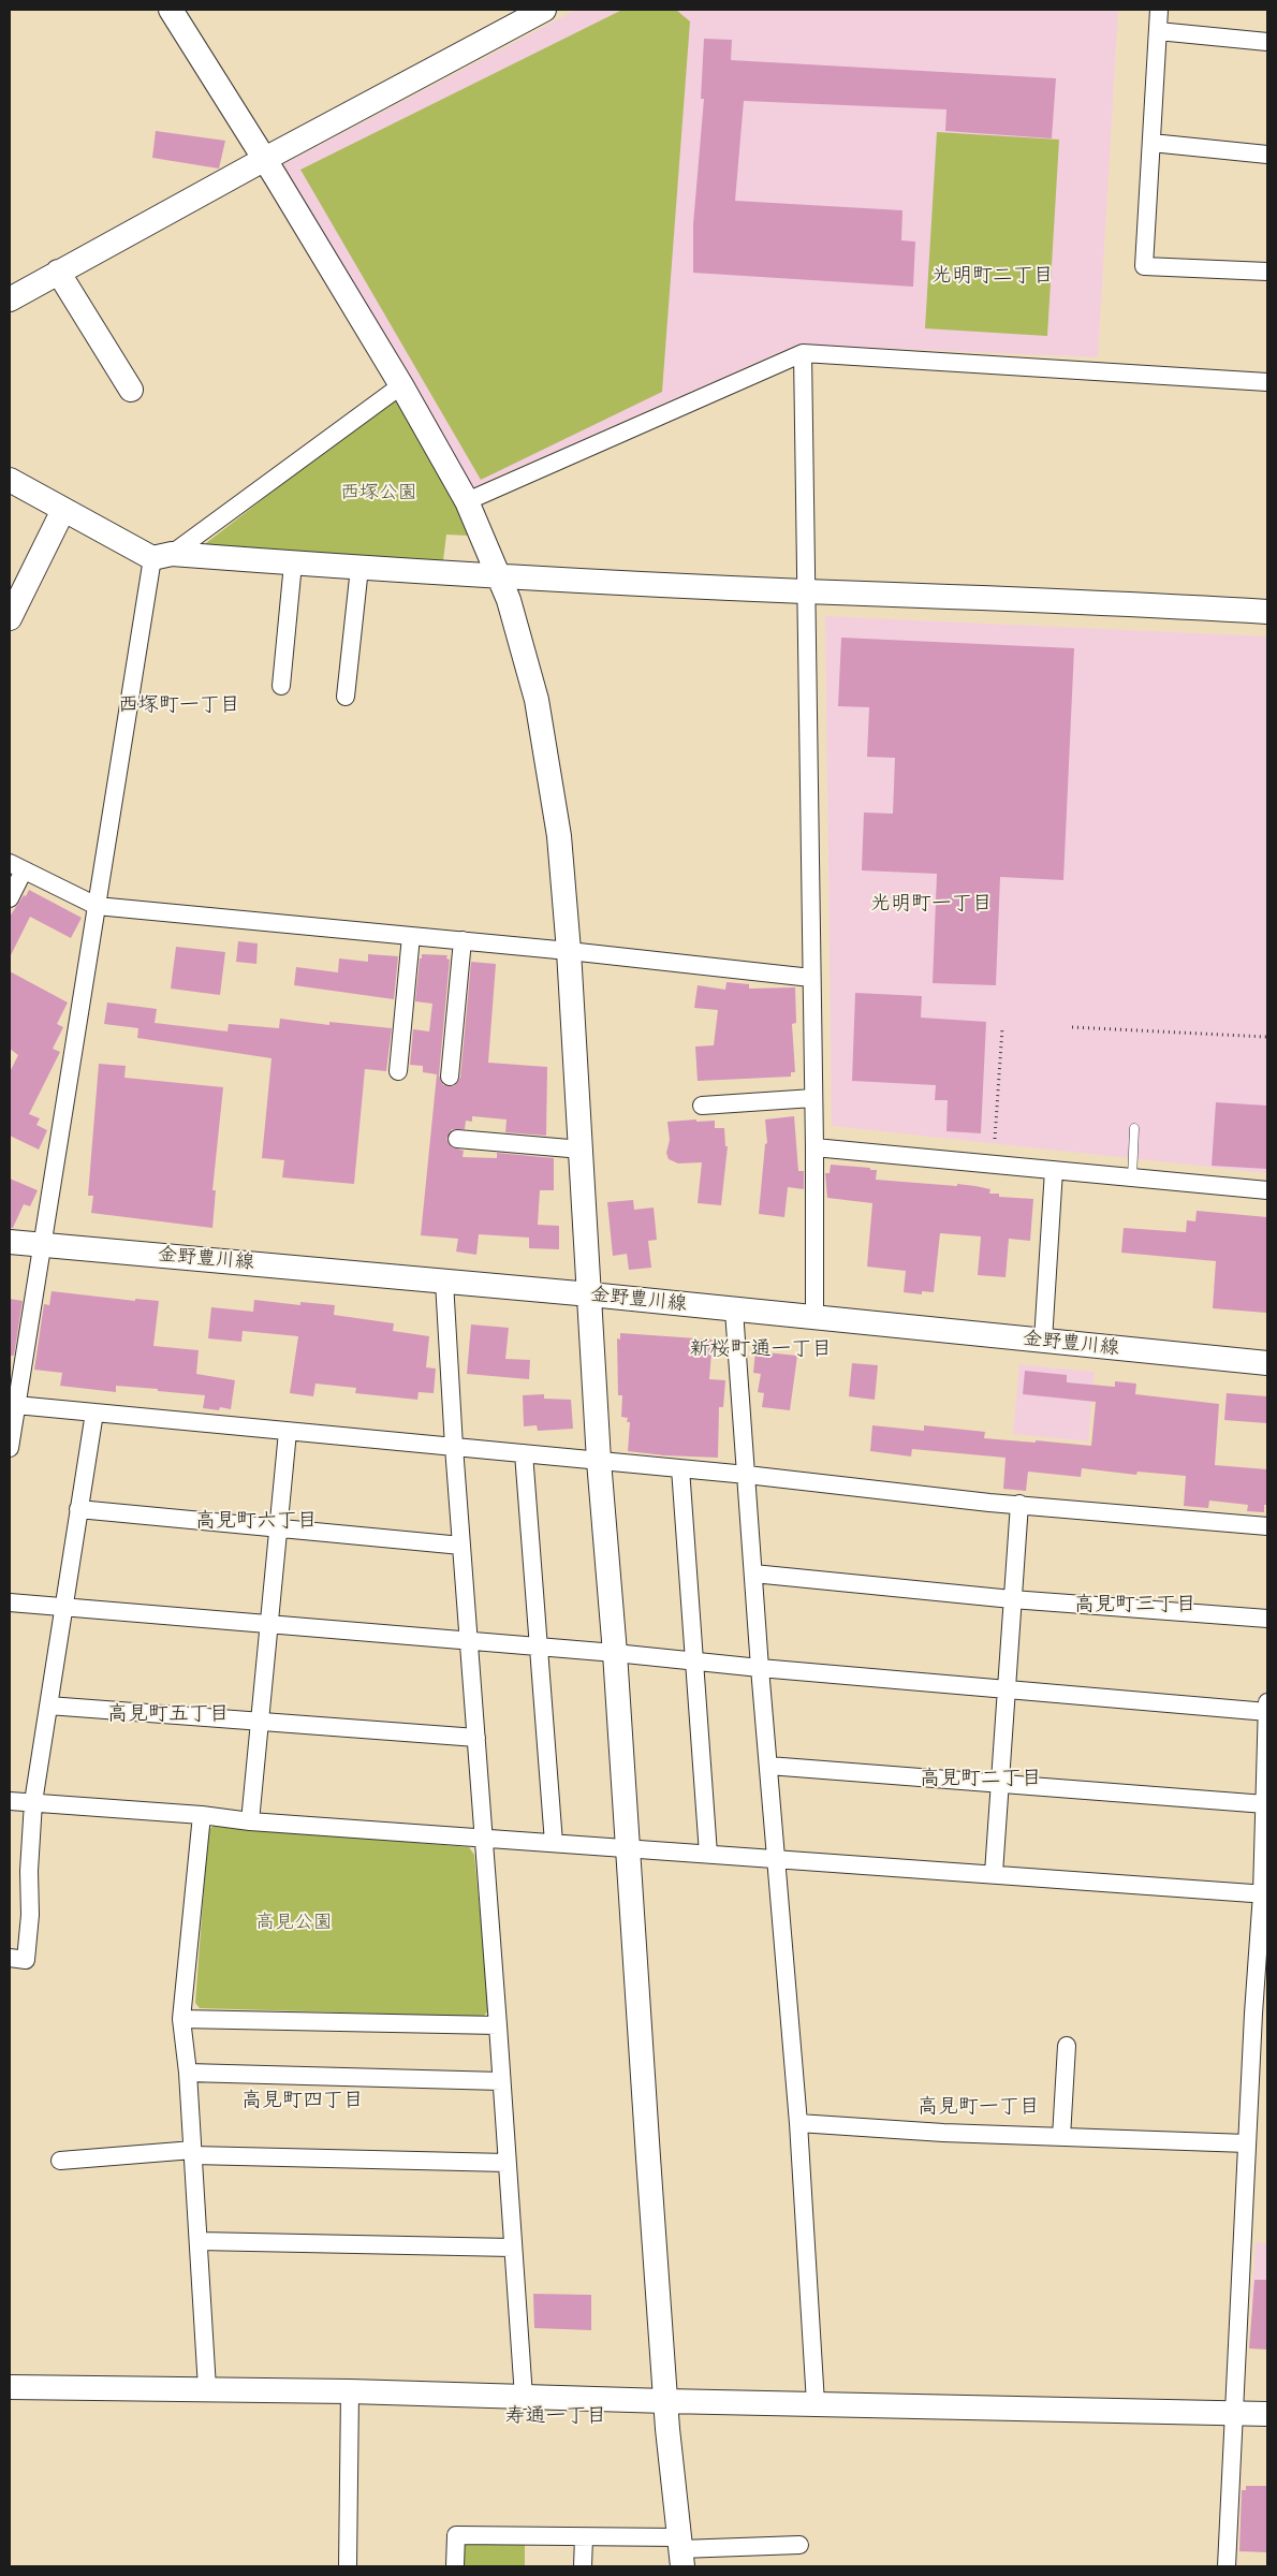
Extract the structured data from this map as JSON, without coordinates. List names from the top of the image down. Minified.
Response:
{"streets":{"street":["金野豊川線"]},"districts":["光明町二丁目","西塚町一丁目","光明町一丁目","新桜町通一丁目","高見町六丁目","高見町三丁目","高見町五丁目","高見町二丁目","高見町四丁目","高見町一丁目","寿通一丁目"],"parks":["西塚公園","高見公園"]}
